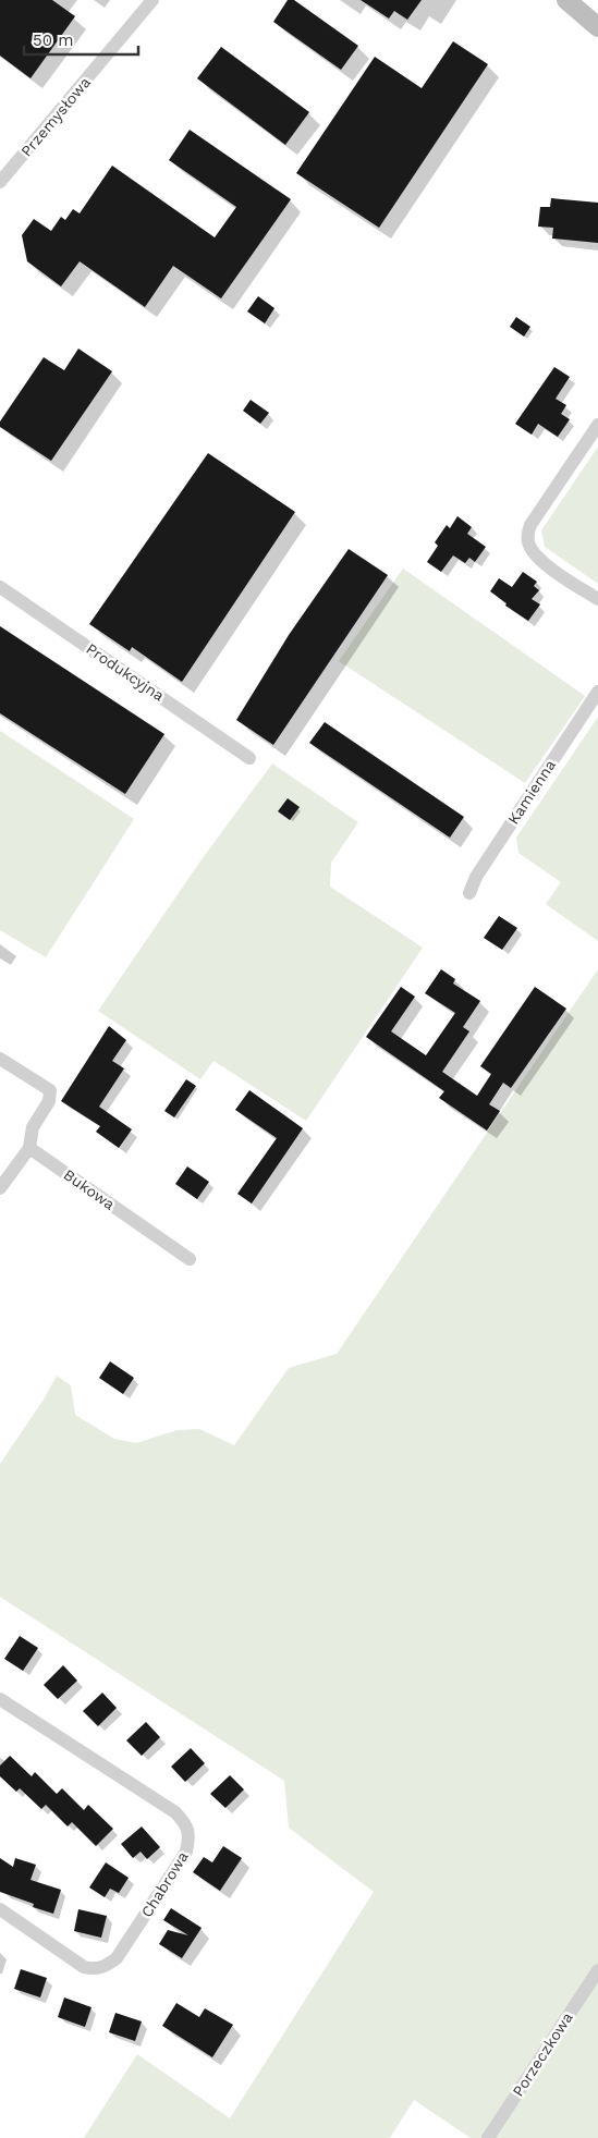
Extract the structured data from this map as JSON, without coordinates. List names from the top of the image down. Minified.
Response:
{"streets":{"street":["Przemysłowa","Produkcyjna","Kamienna","Bukowa","Chabrowa","Porzeczkowa"]},"scale_bar":"50 m"}
